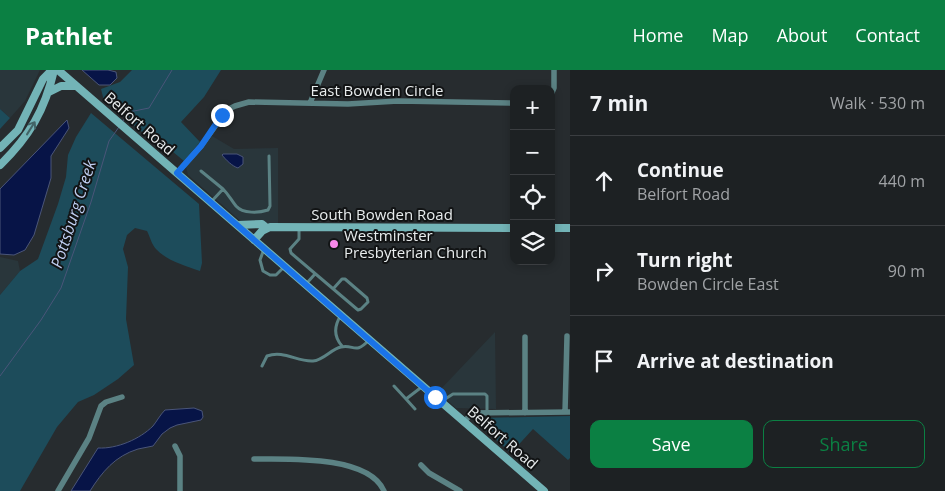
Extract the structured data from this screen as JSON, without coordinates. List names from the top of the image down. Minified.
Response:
{"streets":{"main road":["Belfort Road","South Bowden Road"],"street":["East Bowden Circle"]},"crossings":[["East Bowden Circle","Belfort Road"],["Belfort Road","South Bowden Road"]],"water":["Pottsburg Creek"],"places":["Westminster Presbyterian Church"],"page":{"header":"Pathlet","nav":["Home","Map","About","Contact"],"heading":["7 min","Walk · 530 m"],"map_buttons":["+","−"],"list":[["Continue","Belfort Road","440 m"],["Turn right","Bowden Circle East","90 m"],"Arrive at destination"],"buttons":["Save","Share"]}}
